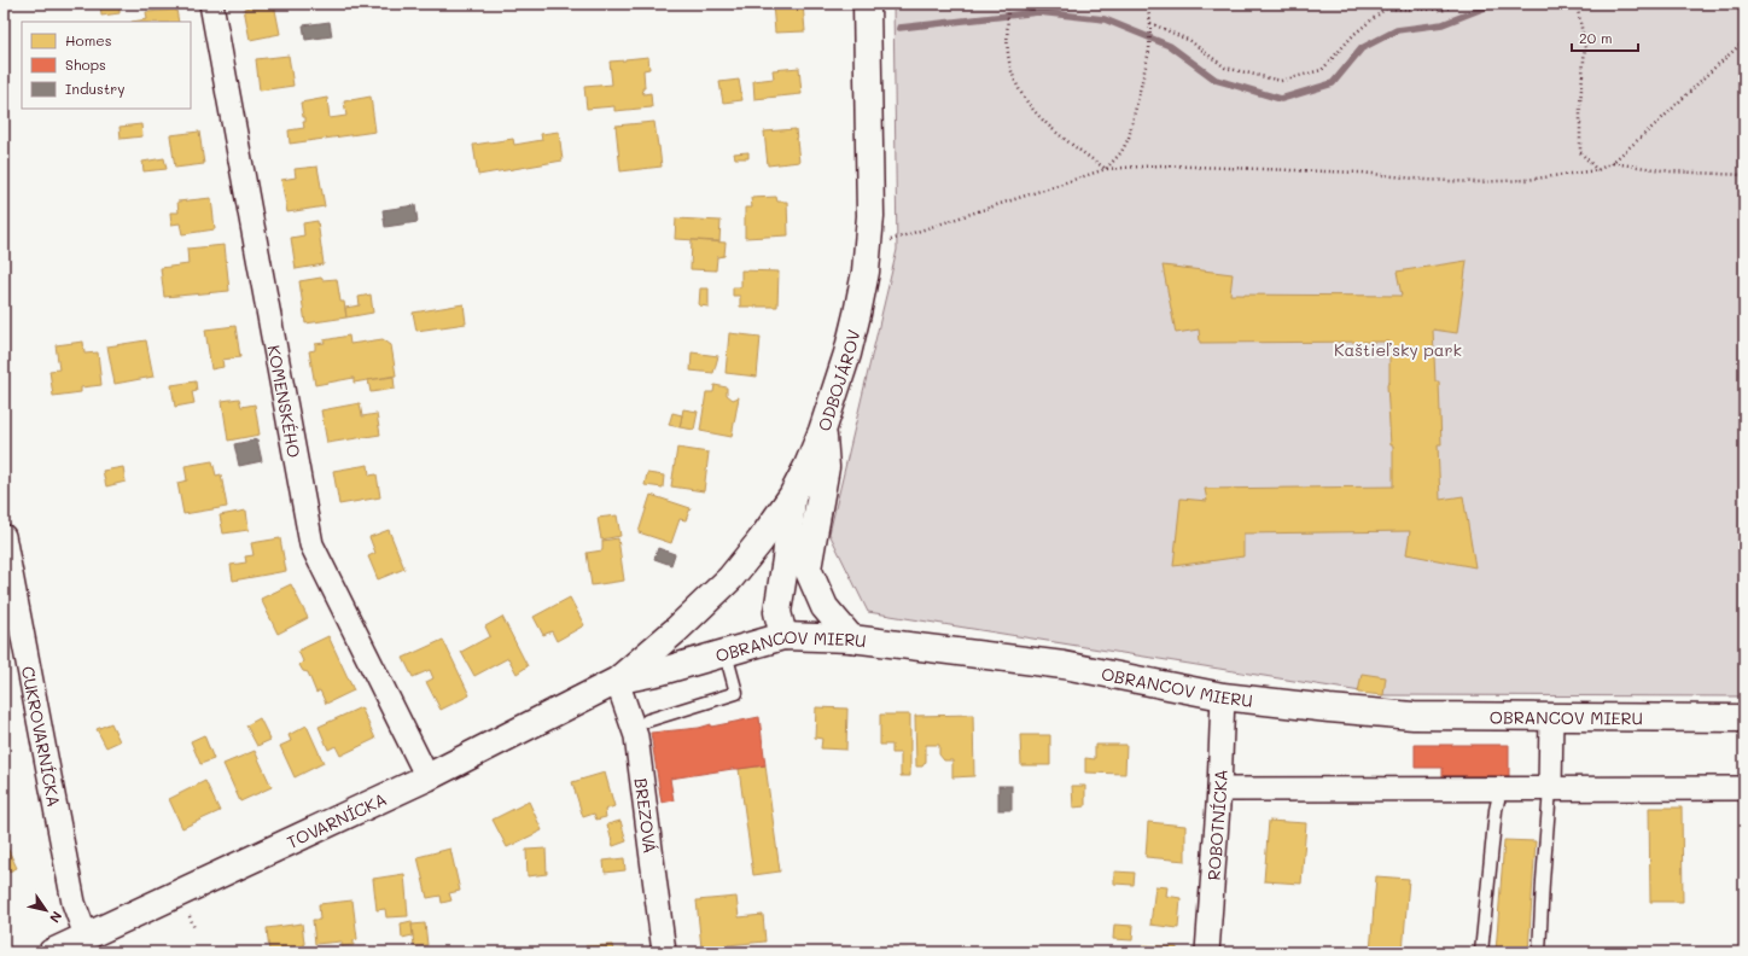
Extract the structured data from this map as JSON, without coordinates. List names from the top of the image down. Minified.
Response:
{"streets":{"street":["ODBOJÁROV","KOMENSKÉHO","OBRANCOV MIERU","CUKROVARNÍCKA","BREZOVÁ","TOVARNÍCKA","ROBOTNÍCKA"]},"crossings":[["ODBOJÁROV","OBRANCOV MIERU"],["ODBOJÁROV","BREZOVÁ"],["ODBOJÁROV","TOVARNÍCKA"],["KOMENSKÉHO","TOVARNÍCKA"],["OBRANCOV MIERU","BREZOVÁ"],["OBRANCOV MIERU","TOVARNÍCKA"],["OBRANCOV MIERU","ROBOTNÍCKA"],["CUKROVARNÍCKA","TOVARNÍCKA"],["BREZOVÁ","TOVARNÍCKA"]],"parks":["Kaštieľsky park"],"legend":["Homes","Shops","Industry"],"scale_bar":"20 m","north":"bottom right"}
